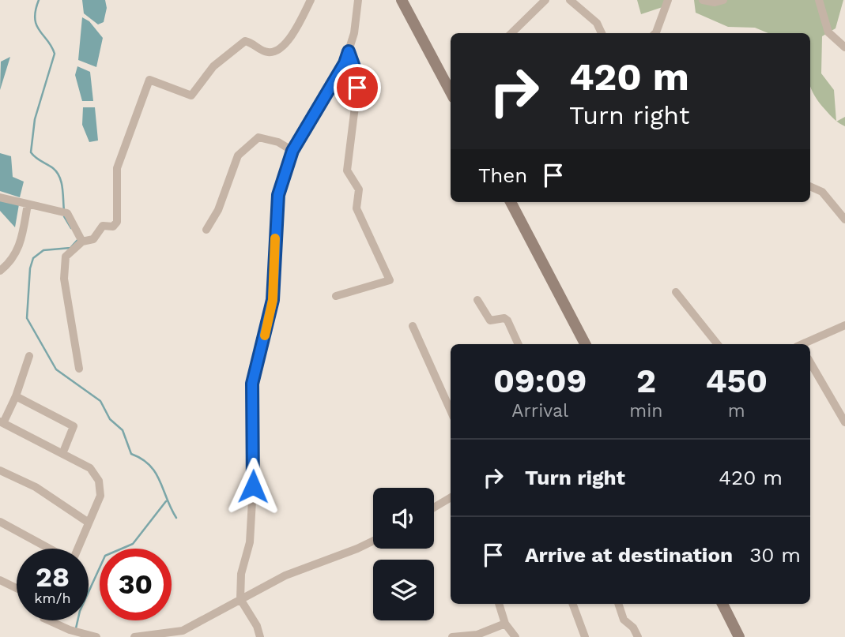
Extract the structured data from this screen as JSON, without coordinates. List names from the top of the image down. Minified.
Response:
{"page":{"turn":["420 m","Turn right"],"then":"Then","eta":["09:09","Arrival","2","min","450","m"],"list":[{"name":"Turn right","value":"420 m"},{"name":"Arrive at destination","value":"30 m"}],"speed":"28 km/h","limit":"30"}}
